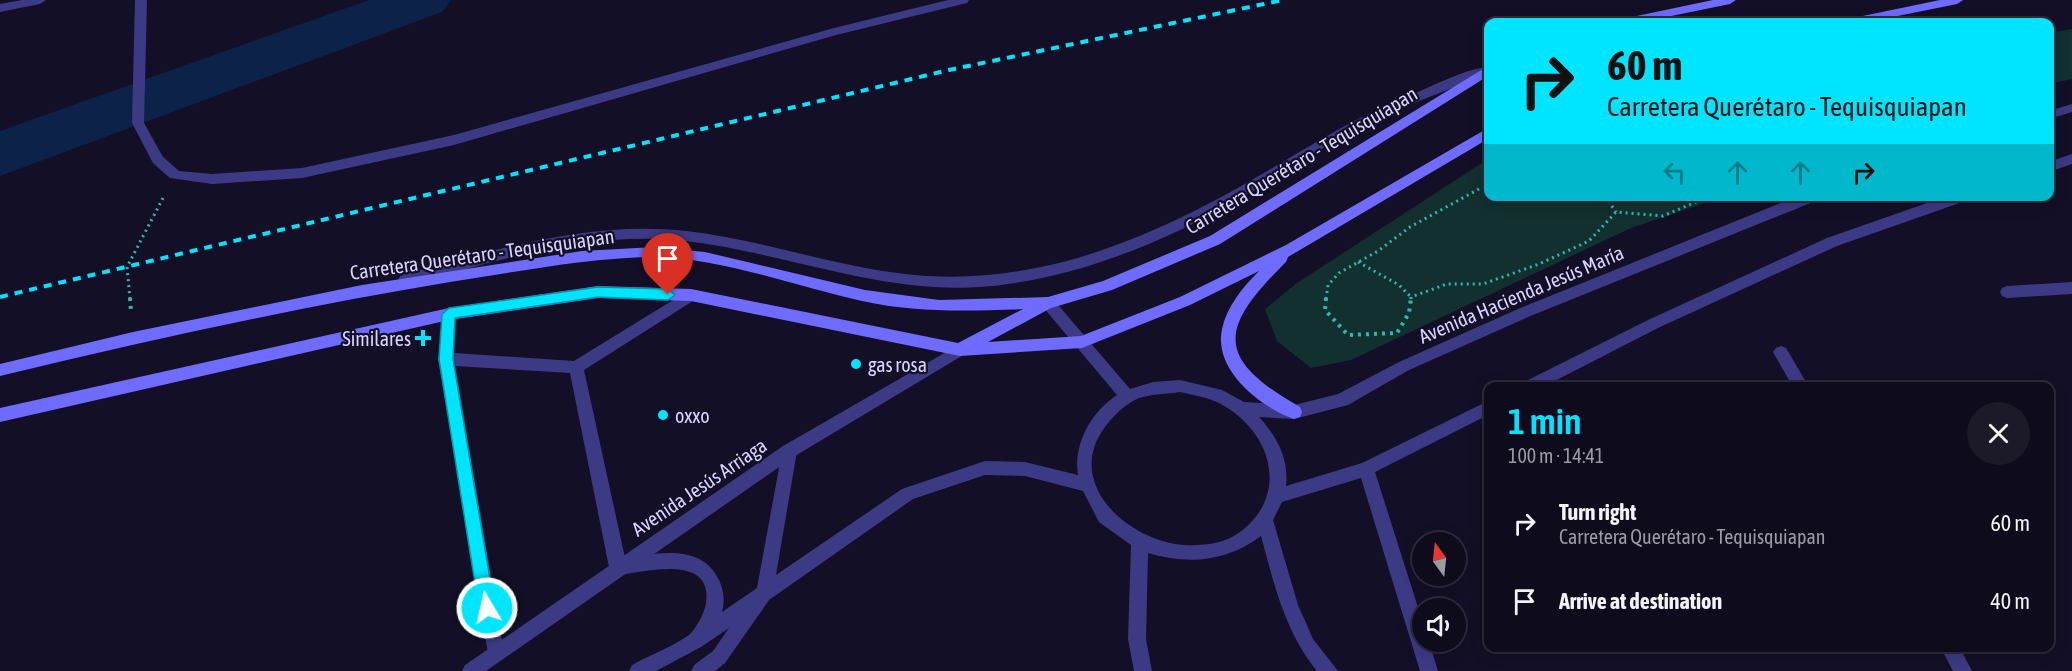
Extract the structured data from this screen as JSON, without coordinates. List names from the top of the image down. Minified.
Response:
{"streets":{"main road":["Carretera Querétaro - Tequisquiapan"],"street":["Avenida Hacienda Jesús María","Avenida Jesús Arriaga"]},"places":{"health":["Similares"],"other":["gas rosa","oxxo"]},"north":"top","page":{"turn":["60 m","Carretera Querétaro - Tequisquiapan"],"heading":["1 min","100 m · 14:41"],"list":[{"name":"Turn right","note":"Carretera Querétaro - Tequisquiapan","value":"60 m"},{"name":"Arrive at destination","value":"40 m"}]}}
